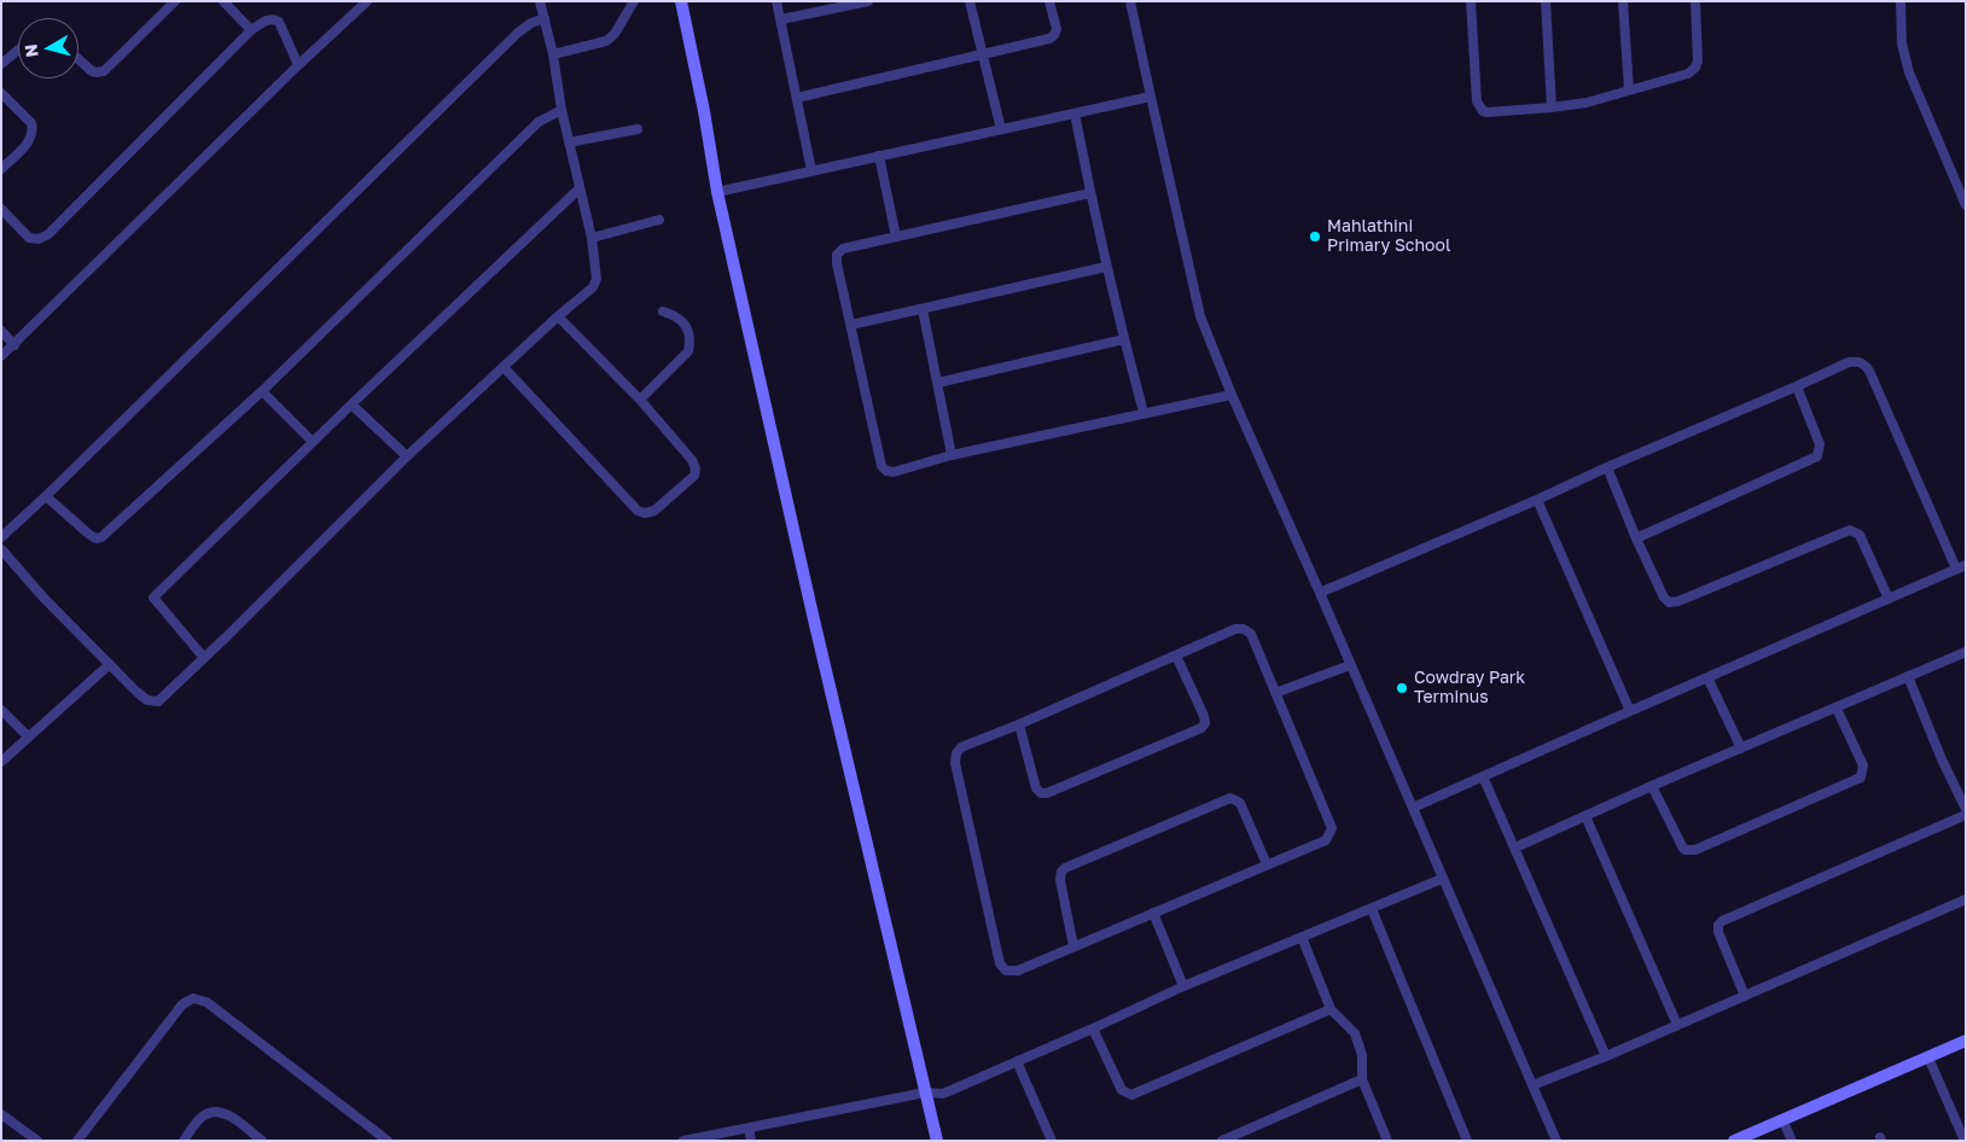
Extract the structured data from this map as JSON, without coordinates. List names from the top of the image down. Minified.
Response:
{"places":["Mahlathini Primary School","Cowdray Park Terminus"],"north":"left"}
